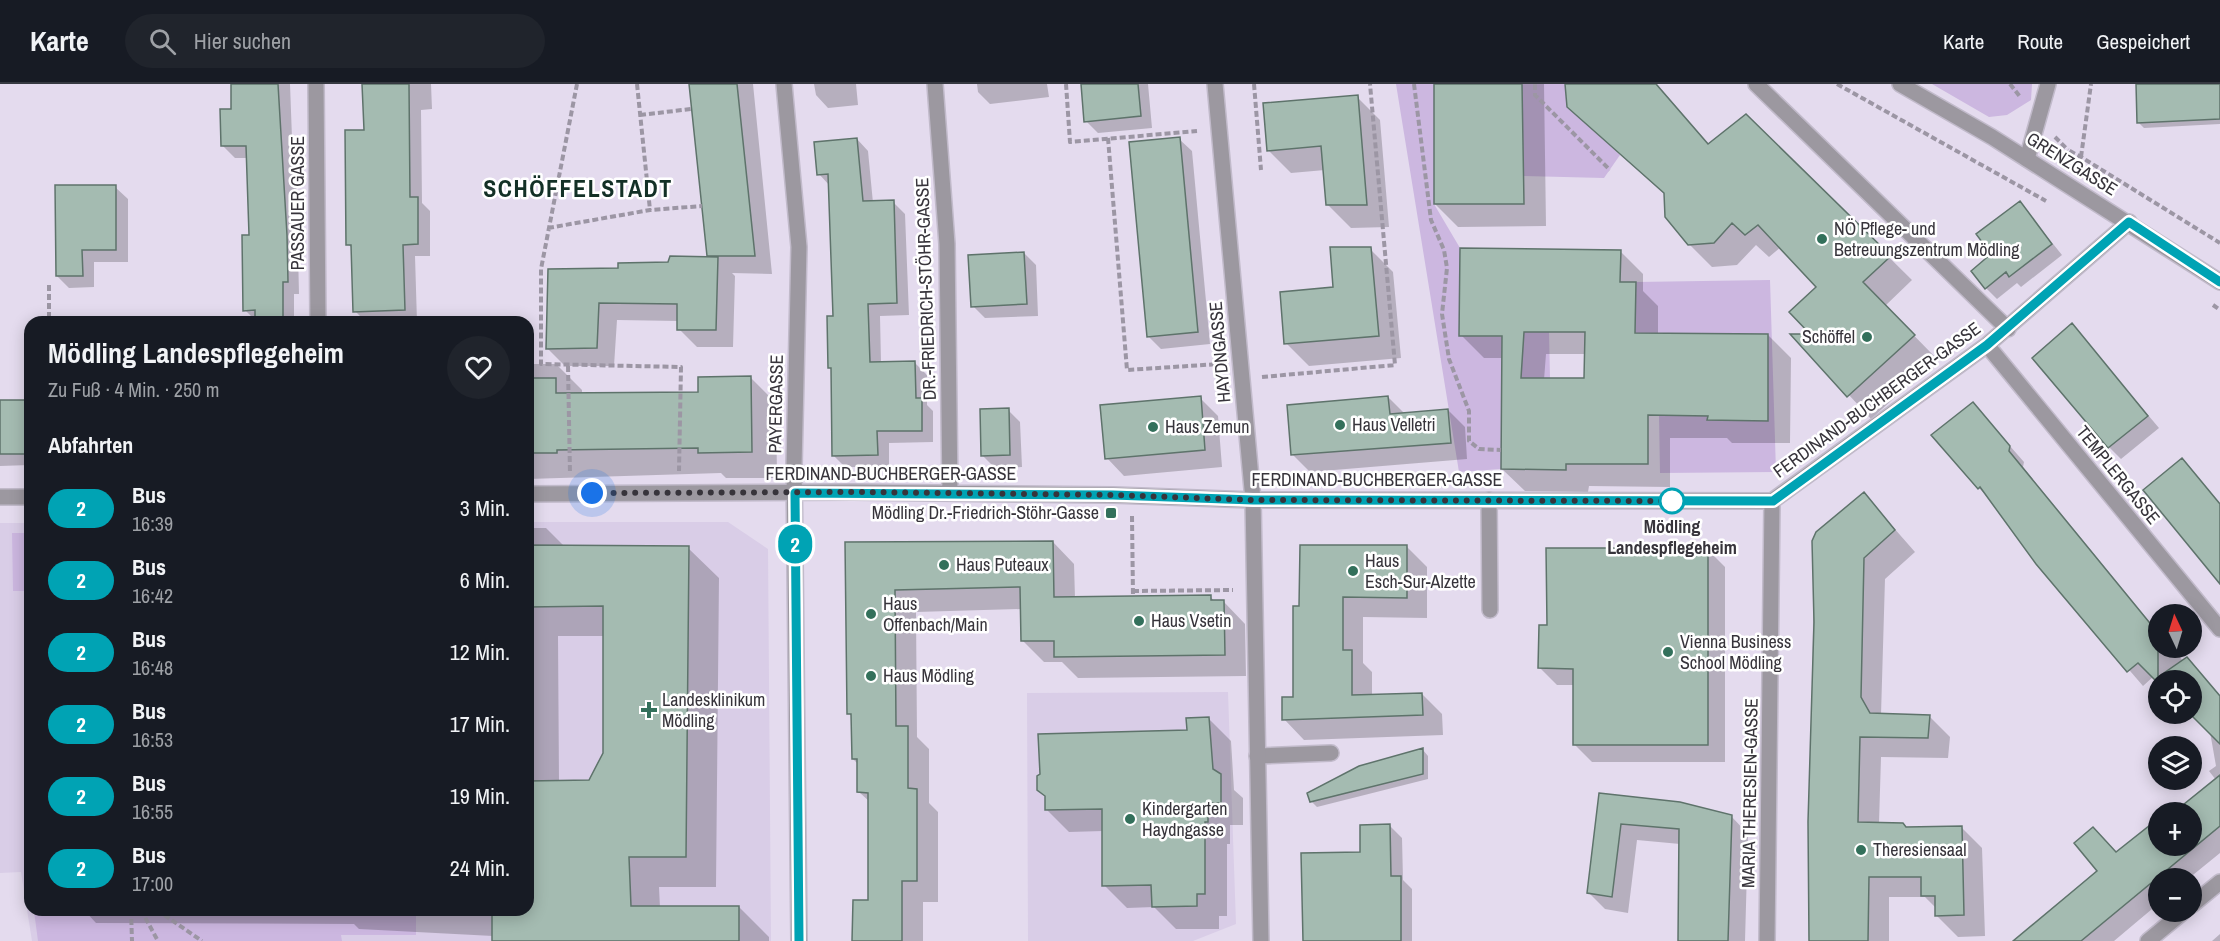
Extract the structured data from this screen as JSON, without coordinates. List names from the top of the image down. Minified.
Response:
{"streets":{"street":["GRENZGASSE","PASSAUER GASSE","DR.-FRIEDRICH-STÖHR-GASSE","HAYDNGASSE","FERDINAND-BUCHBERGER-GASSE","PAYERGASSE","TEMPLERGASSE","MARIA THERESIEN-GASSE"]},"crossings":[["GRENZGASSE","FERDINAND-BUCHBERGER-GASSE"],["DR.-FRIEDRICH-STÖHR-GASSE","FERDINAND-BUCHBERGER-GASSE"],["HAYDNGASSE","FERDINAND-BUCHBERGER-GASSE"],["FERDINAND-BUCHBERGER-GASSE","PAYERGASSE"],["FERDINAND-BUCHBERGER-GASSE","TEMPLERGASSE"],["FERDINAND-BUCHBERGER-GASSE","MARIA THERESIEN-GASSE"]],"districts":["SCHÖFFELSTADT"],"places":{"other":["NÖ Pflege- und Betreuungszentrum Mödling","Schöffel","Haus Velletri","Haus Zemun","Mödling Landespflegeheim","Haus Puteaux","Haus Esch-Sur-Alzette","Haus Offenbach/Main","Haus Vsetin","Vienna Business School Mödling","Haus Mödling","Kindergarten Haydngasse","Theresiensaal"],"transit":["Mödling Dr.-Friedrich-Stöhr-Gasse"],"health":["Landesklinikum Mödling"]},"lines":["bus line 2"],"north":"top","page":{"header":"Karte","search":"Hier suchen","nav":["Karte","Route","Gespeichert"],"on_map":"2","heading":[["Mödling Landespflegeheim","Zu Fuß · 4 Min. · 250 m"],"Abfahrten"],"list":[{"mark":"2","name":"Bus","note":"16:39","value":"3 Min."},{"mark":"2","name":"Bus","note":"16:42","value":"6 Min."},{"mark":"2","name":"Bus","note":"16:48","value":"12 Min."},{"mark":"2","name":"Bus","note":"16:53","value":"17 Min."},{"mark":"2","name":"Bus","note":"16:55","value":"19 Min."},{"mark":"2","name":"Bus","note":"17:00","value":"24 Min."}],"map_buttons":["+","−"]}}
